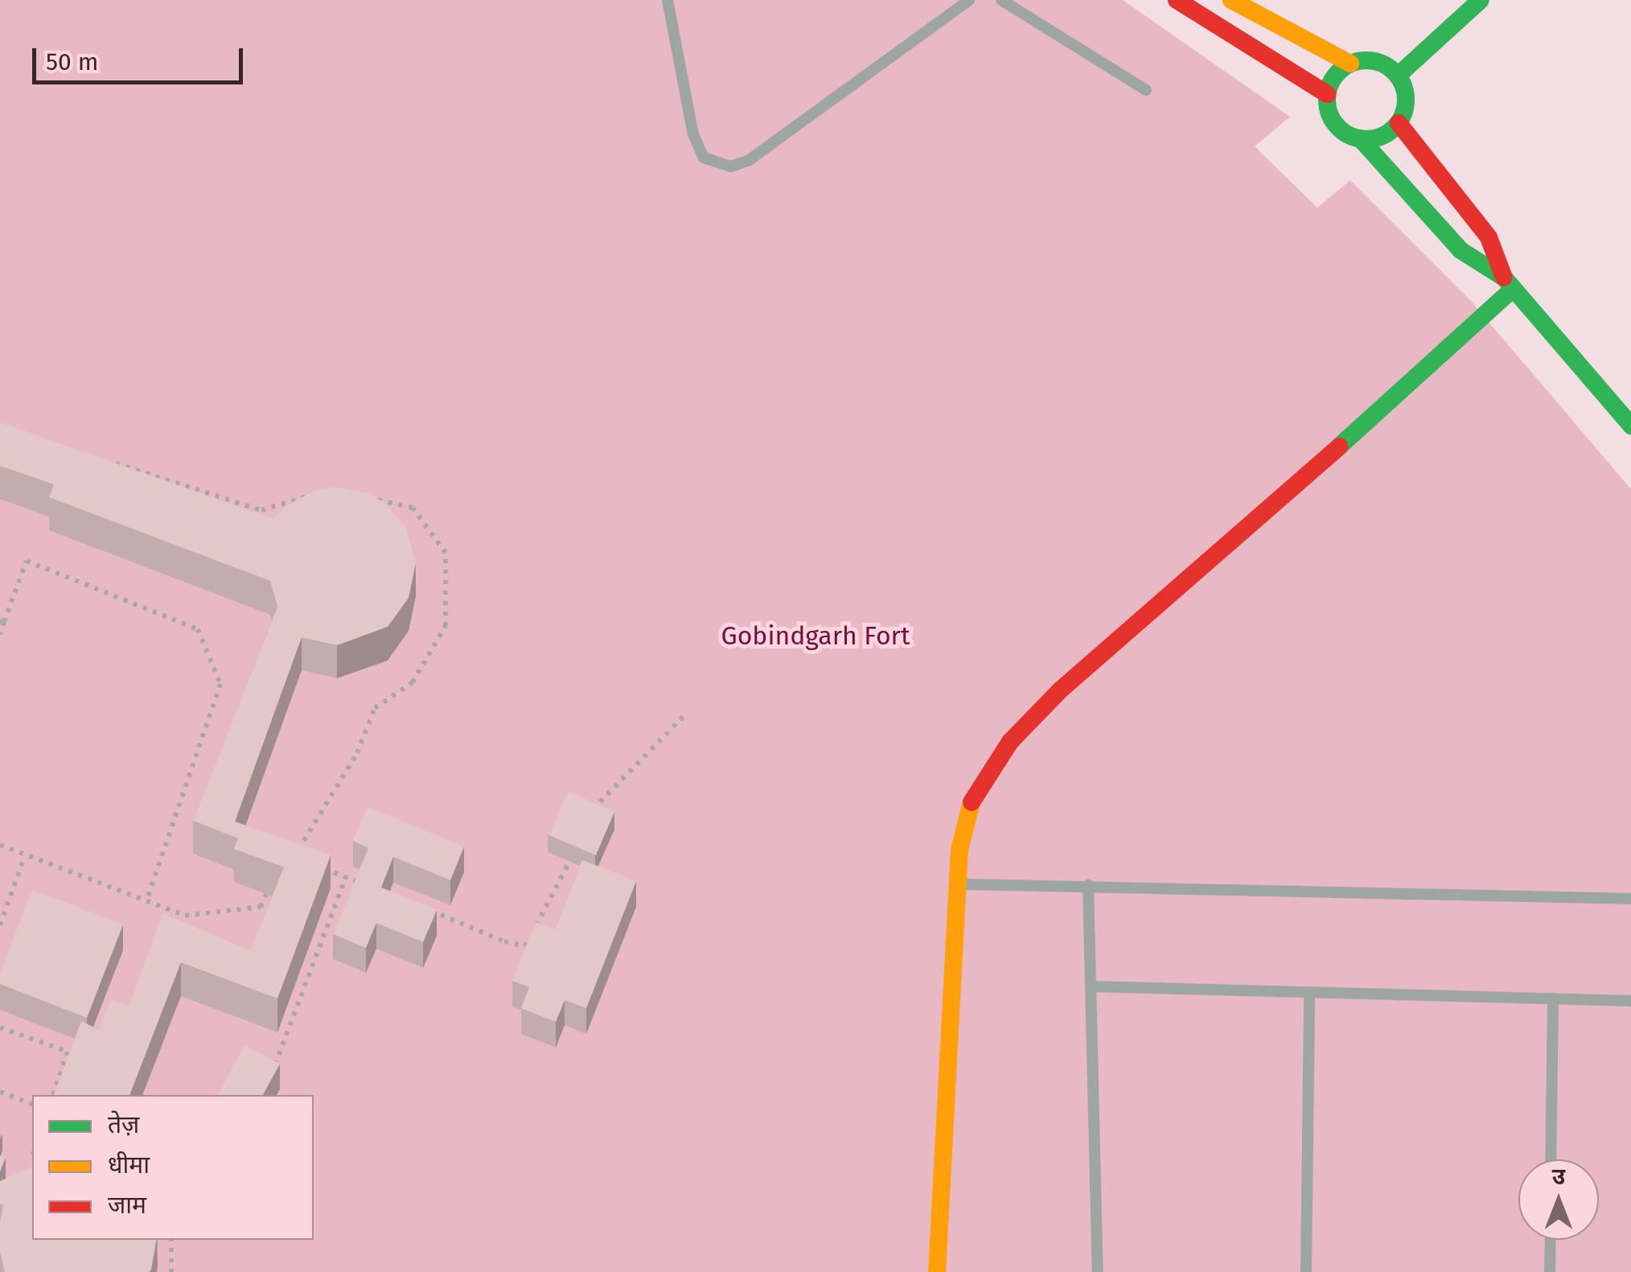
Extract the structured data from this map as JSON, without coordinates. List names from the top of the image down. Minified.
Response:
{"parks":["Gobindgarh Fort"],"legend":["तेज़","धीमा","जाम"],"scale_bar":"50 m","north":"top"}
